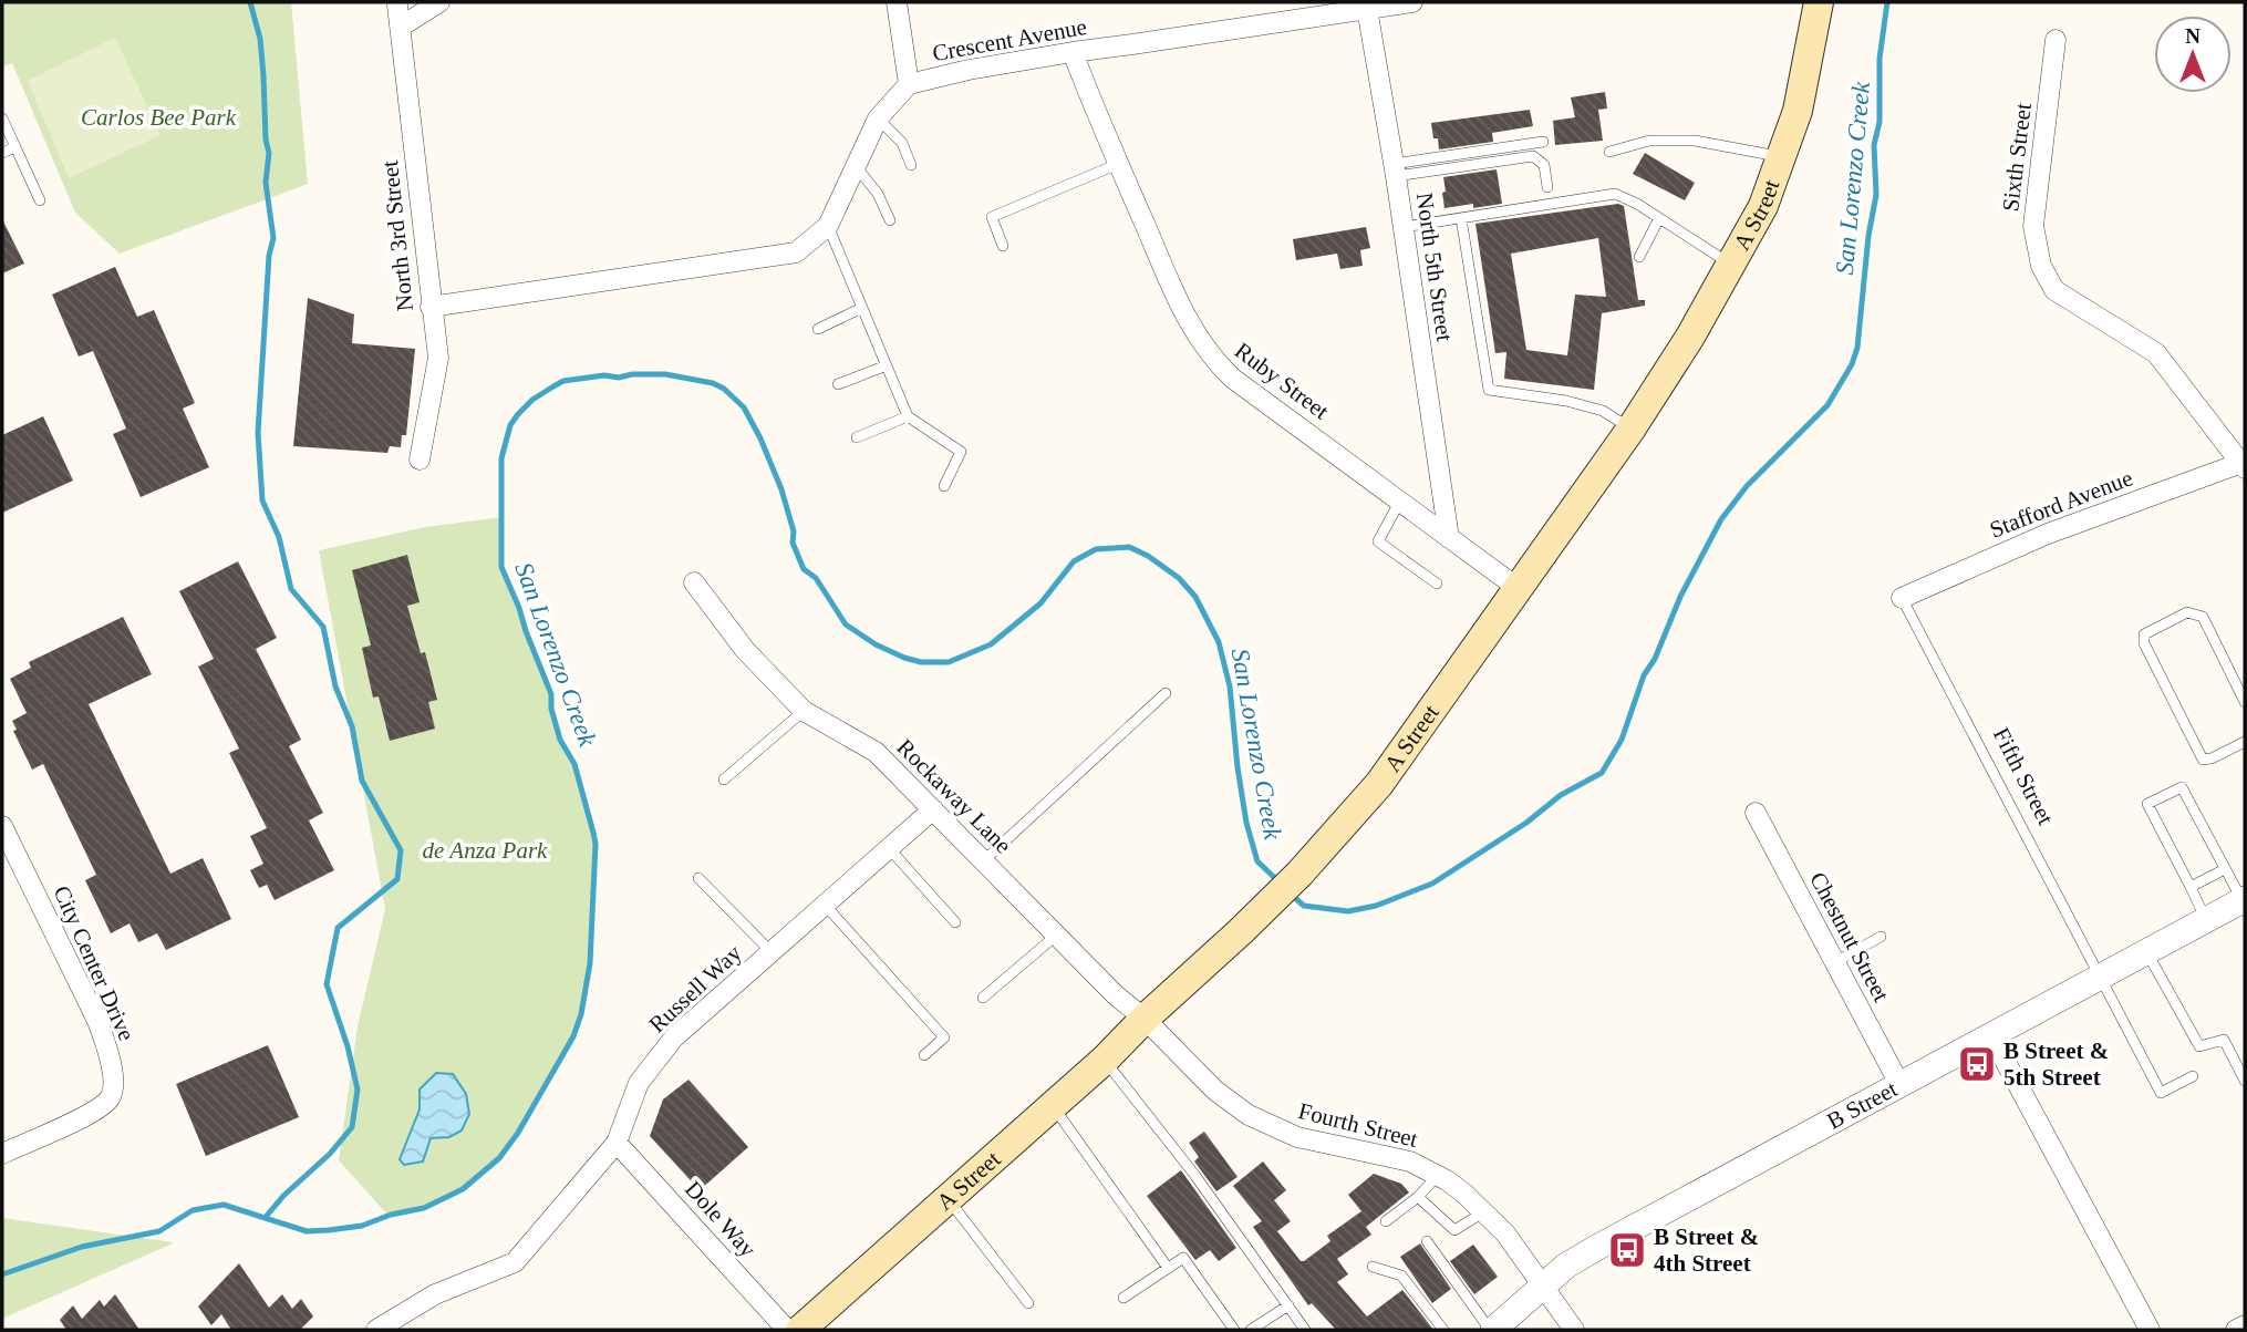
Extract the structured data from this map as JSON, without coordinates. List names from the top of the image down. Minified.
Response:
{"streets":{"main road":["A Street"],"street":["Crescent Avenue","Sixth Street","North 3rd Street","North 5th Street","Ruby Street","Stafford Avenue","Rockaway Lane","Chestnut Street","City Center Drive","Russell Way","B Street","Fourth Street","Dole Way"],"lane":["Fifth Street"]},"crossings":[["Crescent Avenue","North 3rd Street"],["Crescent Avenue","North 5th Street"],["Crescent Avenue","Ruby Street"],["Sixth Street","Stafford Avenue"],["A Street","Ruby Street"],["A Street","Rockaway Lane"],["A Street","Fourth Street"],["A Street","Dole Way"],["North 5th Street","Ruby Street"],["Stafford Avenue","Fifth Street"],["Fifth Street","B Street"],["Rockaway Lane","Russell Way"],["Rockaway Lane","Fourth Street"],["Chestnut Street","B Street"],["Russell Way","Dole Way"],["B Street","Fourth Street"]],"water":["San Lorenzo Creek"],"parks":["Carlos Bee Park","de Anza Park"],"places":{"bus stop":["B Street & 5th Street","B Street & 4th Street"]},"north":"top"}
